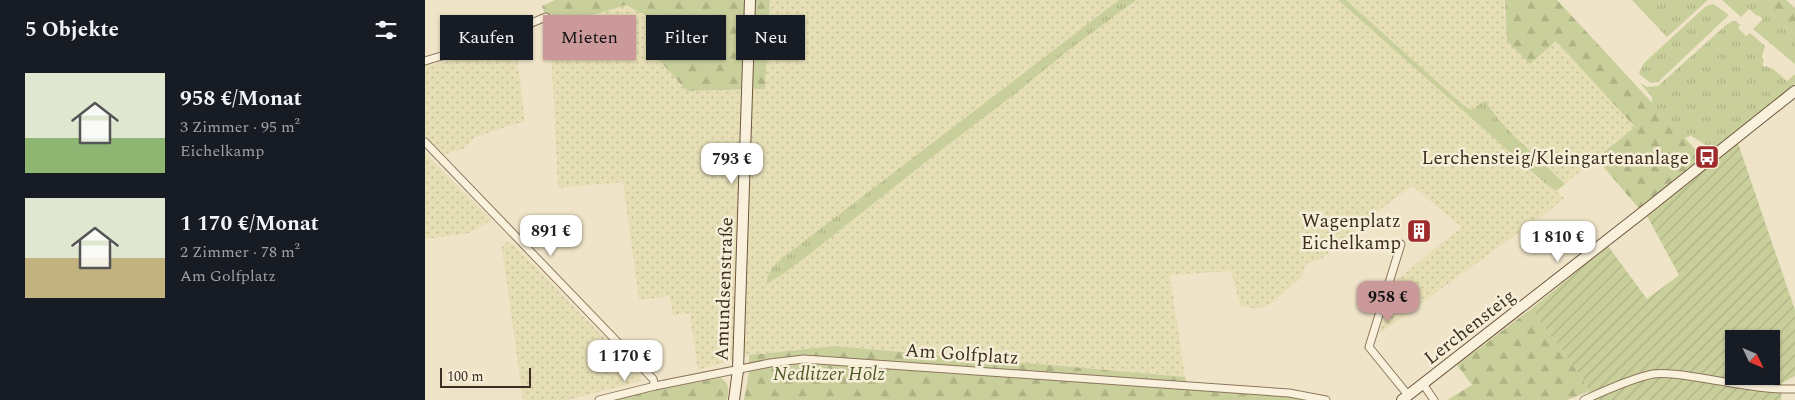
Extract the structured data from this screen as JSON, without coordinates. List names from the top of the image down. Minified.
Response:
{"streets":{"street":["Amundsenstraße","Lerchensteig","Am Golfplatz"]},"crossings":[["Amundsenstraße","Am Golfplatz"]],"parks":["Nedlitzer Holz"],"places":{"bus stop":["Lerchensteig/Kleingartenanlage"],"building":["Wagenplatz Eichelkamp"]},"scale_bar":"100 m","north":"bottom right","page":{"heading":"5 Objekte","chip":["Kaufen","Mieten","Filter","Neu"],"list":[{"name":"958 €/Monat","note":"3 Zimmer · 95 m² · Eichelkamp"},{"name":"1 170 €/Monat","note":"2 Zimmer · 78 m² · Am Golfplatz"}],"price":["793 €","891 €","1 810 €","958 €","1 170 €"],"scale":"100 m"}}
